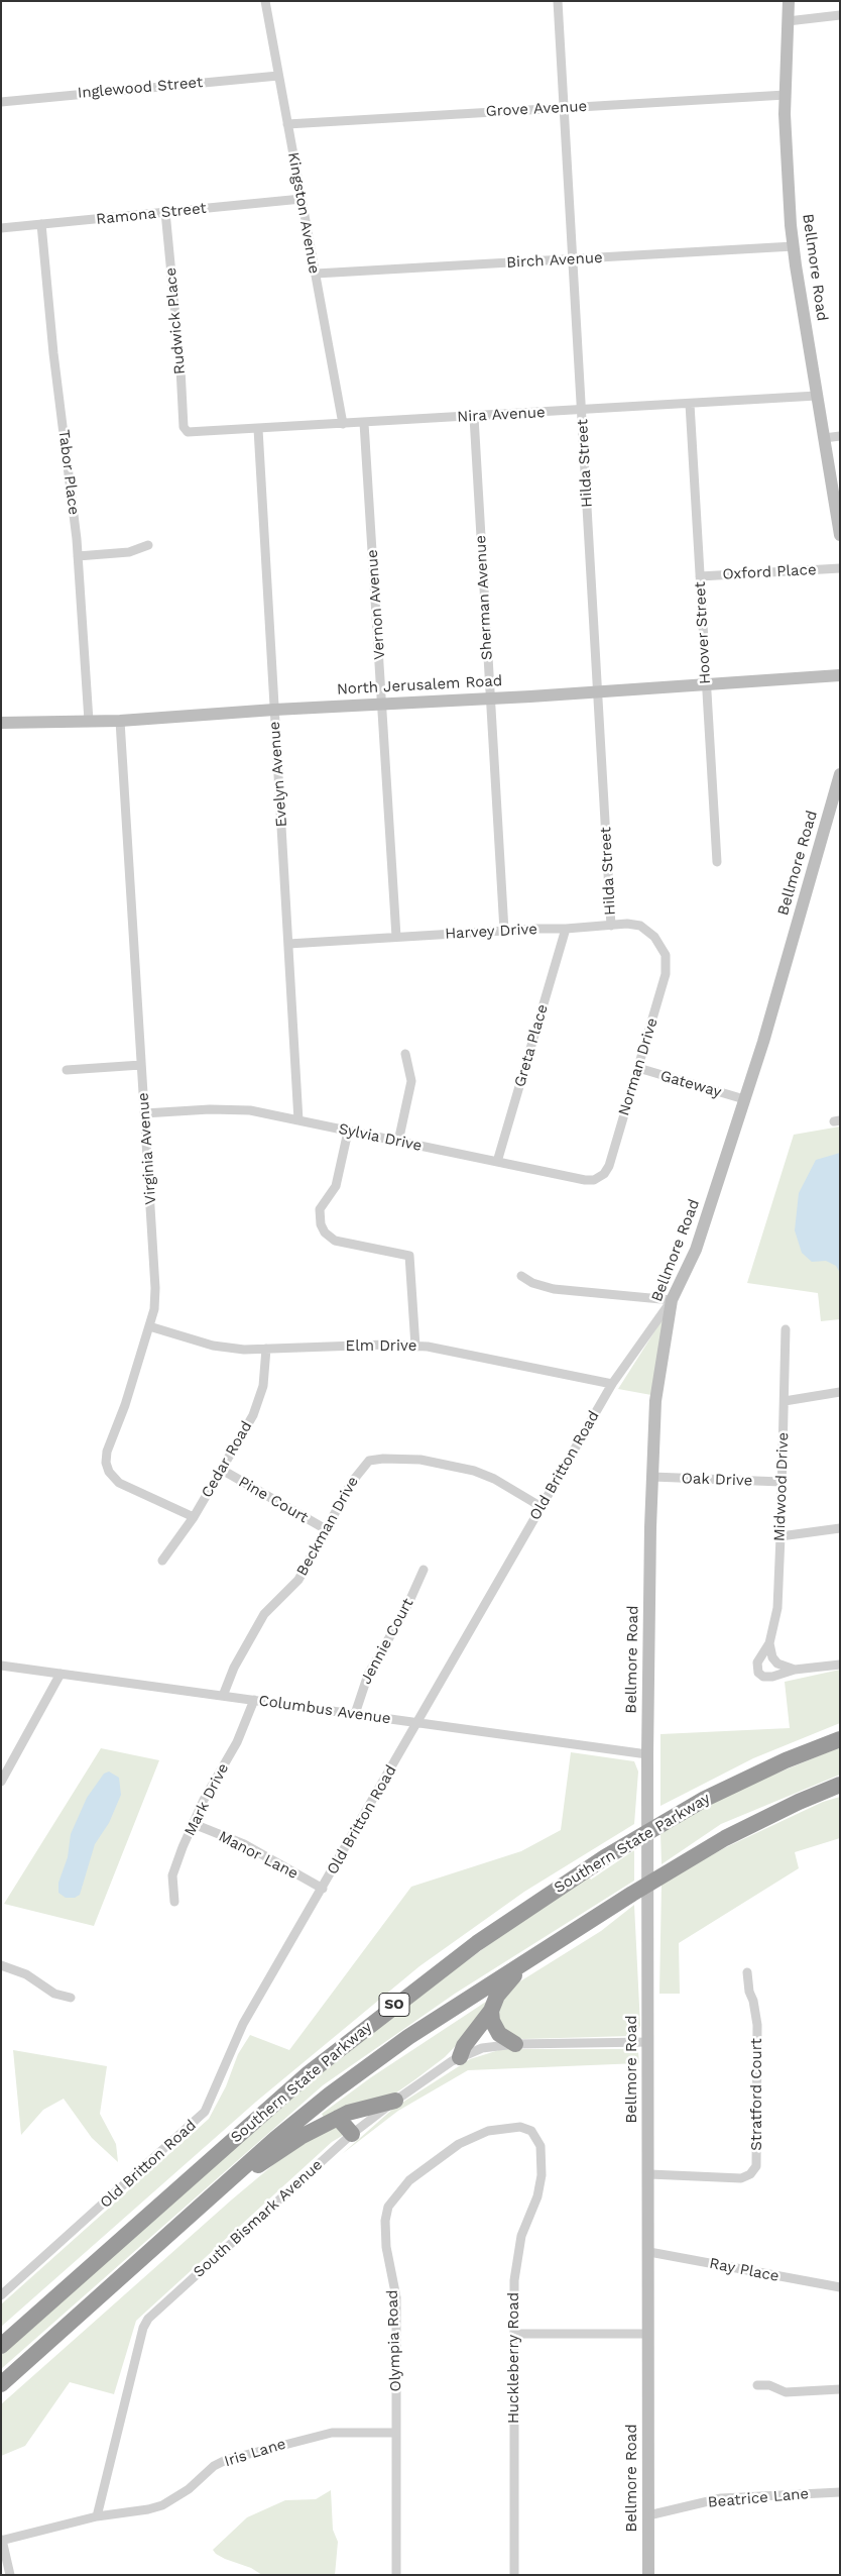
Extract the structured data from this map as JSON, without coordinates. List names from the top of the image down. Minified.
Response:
{"streets":{"highway":["Southern State Parkway","SO"],"main road":["Bellmore Road","North Jerusalem Road"],"street":["Inglewood Street","Grove Avenue","Kingston Avenue","Ramona Street","Birch Avenue","Rudwick Place","Nira Avenue","Hilda Street","Tabor Place","Oxford Place","Sherman Avenue","Vernon Avenue","Hoover Street","Evelyn Avenue","Harvey Drive","Greta Place","Norman Drive","Gateway","Sylvia Drive","Virginia Avenue","Elm Drive","Cedar Road","Old Britton Road","Oak Drive","Midwood Drive","Pine Court","Beckman Drive","Jennie Court","Columbus Avenue","Mark Drive","Manor Lane","Stratford Court","South Bismark Avenue","Ray Place","Olympia Road","Huckleberry Road","Iris Lane","Beatrice Lane"]},"crossings":[["Inglewood Street","Kingston Avenue"],["Grove Avenue","Kingston Avenue"],["Grove Avenue","Bellmore Road"],["Grove Avenue","Hilda Street"],["Kingston Avenue","Ramona Street"],["Kingston Avenue","Birch Avenue"],["Kingston Avenue","Nira Avenue"],["Ramona Street","Rudwick Place"],["Ramona Street","Tabor Place"],["Birch Avenue","Bellmore Road"],["Birch Avenue","Hilda Street"],["Bellmore Road","Nira Avenue"],["Bellmore Road","Gateway"],["Bellmore Road","Old Britton Road"],["Bellmore Road","Oak Drive"],["Bellmore Road","Columbus Avenue"],["Bellmore Road","Stratford Court"],["Bellmore Road","South Bismark Avenue"],["Bellmore Road","Ray Place"],["Bellmore Road","Beatrice Lane"],["Rudwick Place","Nira Avenue"],["Nira Avenue","Hilda Street"],["Nira Avenue","Sherman Avenue"],["Nira Avenue","Vernon Avenue"],["Nira Avenue","Hoover Street"],["Nira Avenue","Evelyn Avenue"],["Hilda Street","North Jerusalem Road"],["Hilda Street","Harvey Drive"],["Tabor Place","North Jerusalem Road"],["Oxford Place","Hoover Street"],["Sherman Avenue","North Jerusalem Road"],["Sherman Avenue","Harvey Drive"],["Vernon Avenue","North Jerusalem Road"],["Vernon Avenue","Harvey Drive"],["Hoover Street","North Jerusalem Road"],["North Jerusalem Road","Evelyn Avenue"],["North Jerusalem Road","Virginia Avenue"],["Evelyn Avenue","Harvey Drive"],["Evelyn Avenue","Sylvia Drive"],["Harvey Drive","Greta Place"],["Harvey Drive","Norman Drive"],["Greta Place","Sylvia Drive"],["Norman Drive","Gateway"],["Norman Drive","Sylvia Drive"],["Sylvia Drive","Virginia Avenue"],["Virginia Avenue","Elm Drive"],["Virginia Avenue","Cedar Road"],["Elm Drive","Cedar Road"],["Elm Drive","Old Britton Road"],["Cedar Road","Pine Court"],["Old Britton Road","Beckman Drive"],["Old Britton Road","Columbus Avenue"],["Old Britton Road","Manor Lane"],["Oak Drive","Midwood Drive"],["Pine Court","Beckman Drive"],["Beckman Drive","Columbus Avenue"],["Jennie Court","Columbus Avenue"],["Columbus Avenue","Mark Drive"],["Mark Drive","Manor Lane"],["South Bismark Avenue","Iris Lane"],["Olympia Road","Huckleberry Road"],["Olympia Road","Iris Lane"]]}
